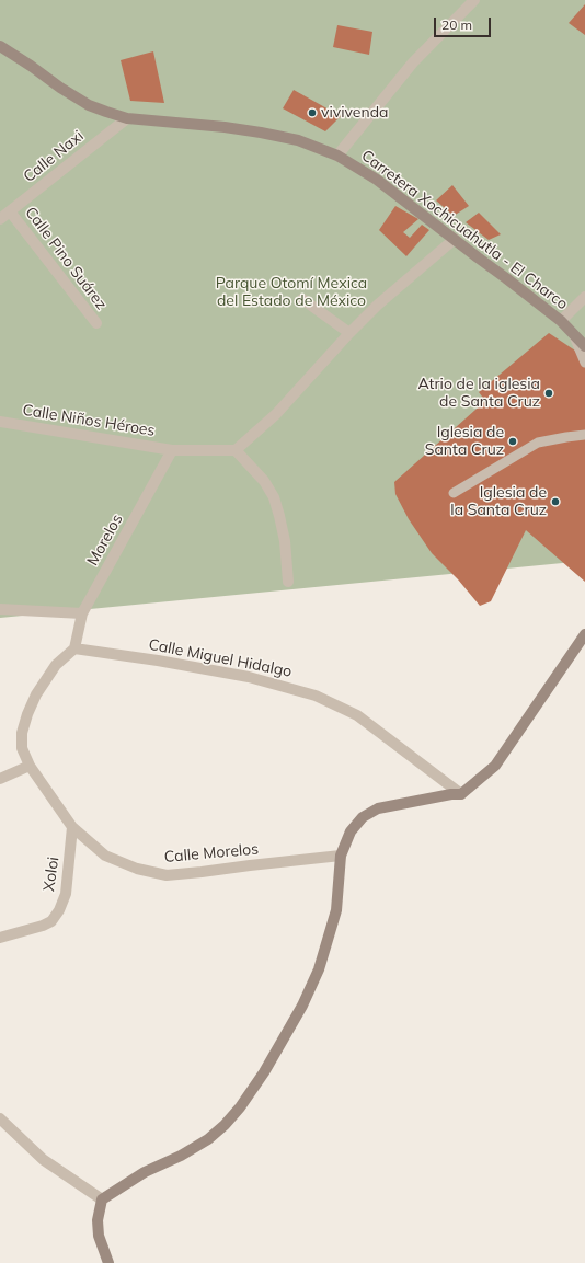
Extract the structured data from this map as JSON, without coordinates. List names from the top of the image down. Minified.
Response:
{"streets":{"main road":["Carretera Xochicuahutla - El Charco"],"street":["Calle Naxi","Calle Pino Suárez","Calle Niños Héroes","Morelos","Calle Miguel Hidalgo","Calle Morelos","Xoloi"]},"crossings":[["Calle Naxi","Carretera Xochicuahutla - El Charco"],["Calle Naxi","Calle Pino Suárez"],["Calle Niños Héroes","Morelos"],["Morelos","Calle Miguel Hidalgo"],["Morelos","Calle Morelos"],["Calle Miguel Hidalgo","Calle Morelos"],["Calle Morelos","Xoloi"]],"parks":["Parque Otomí Mexica del Estado de México"],"places":["vivivenda","Atrio de la iglesia de Santa Cruz","Iglesia de Santa Cruz","Iglesia de la Santa Cruz"],"scale_bar":"20 m"}
